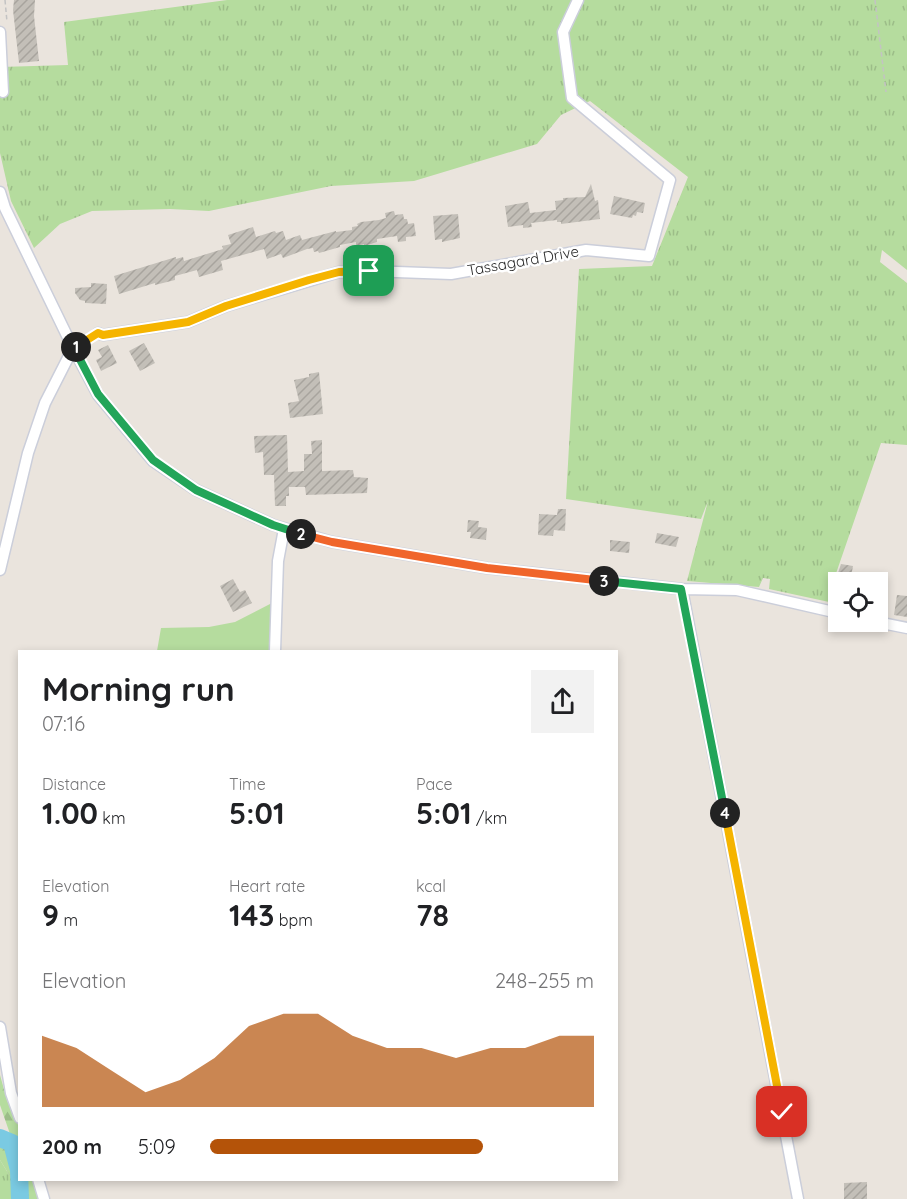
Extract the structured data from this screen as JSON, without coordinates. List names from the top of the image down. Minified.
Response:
{"streets":{"street":["Tassagard Drive"]},"page":{"pins":["1","2","3","4"],"heading":["Morning run","07:16"],"stats":[["Distance","1.00 km"],["Time","5:01"],["Pace","5:01 /km"],["Elevation","9 m"],["Heart rate","143 bpm"],["kcal","78"]],"chart":["Elevation","248–255 m"],"list":[{"name":"200 m","note":"5:09"}]}}
